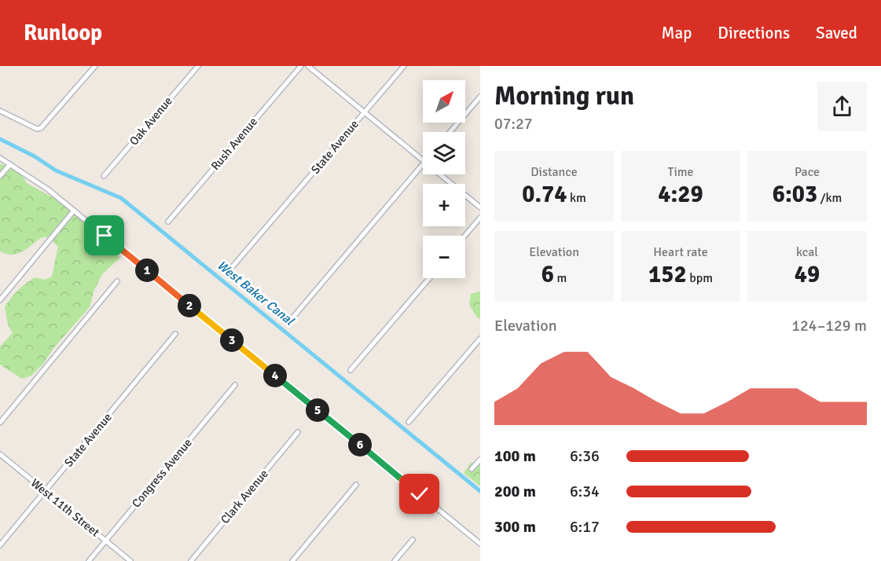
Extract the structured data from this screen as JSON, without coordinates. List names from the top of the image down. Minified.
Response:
{"streets":{"street":["Oak Avenue","Rush Avenue","State Avenue","Congress Avenue","Clark Avenue","West 11th Street"]},"crossings":[["State Avenue","West 11th Street"],["Congress Avenue","West 11th Street"]],"water":["West Baker Canal"],"north":"top right","page":{"header":"Runloop","nav":["Map","Directions","Saved"],"heading":["Morning run","07:27"],"map_buttons":["+","−"],"stats":[["Distance","0.74 km"],["Time","4:29"],["Pace","6:03 /km"],["Elevation","6 m"],["Heart rate","152 bpm"],["kcal","49"]],"pins":["1","2","3","4","5","6"],"chart":["Elevation","124–129 m"],"list":[{"name":"100 m","note":"6:36"},{"name":"200 m","note":"6:34"},{"name":"300 m","note":"6:17"}]}}
